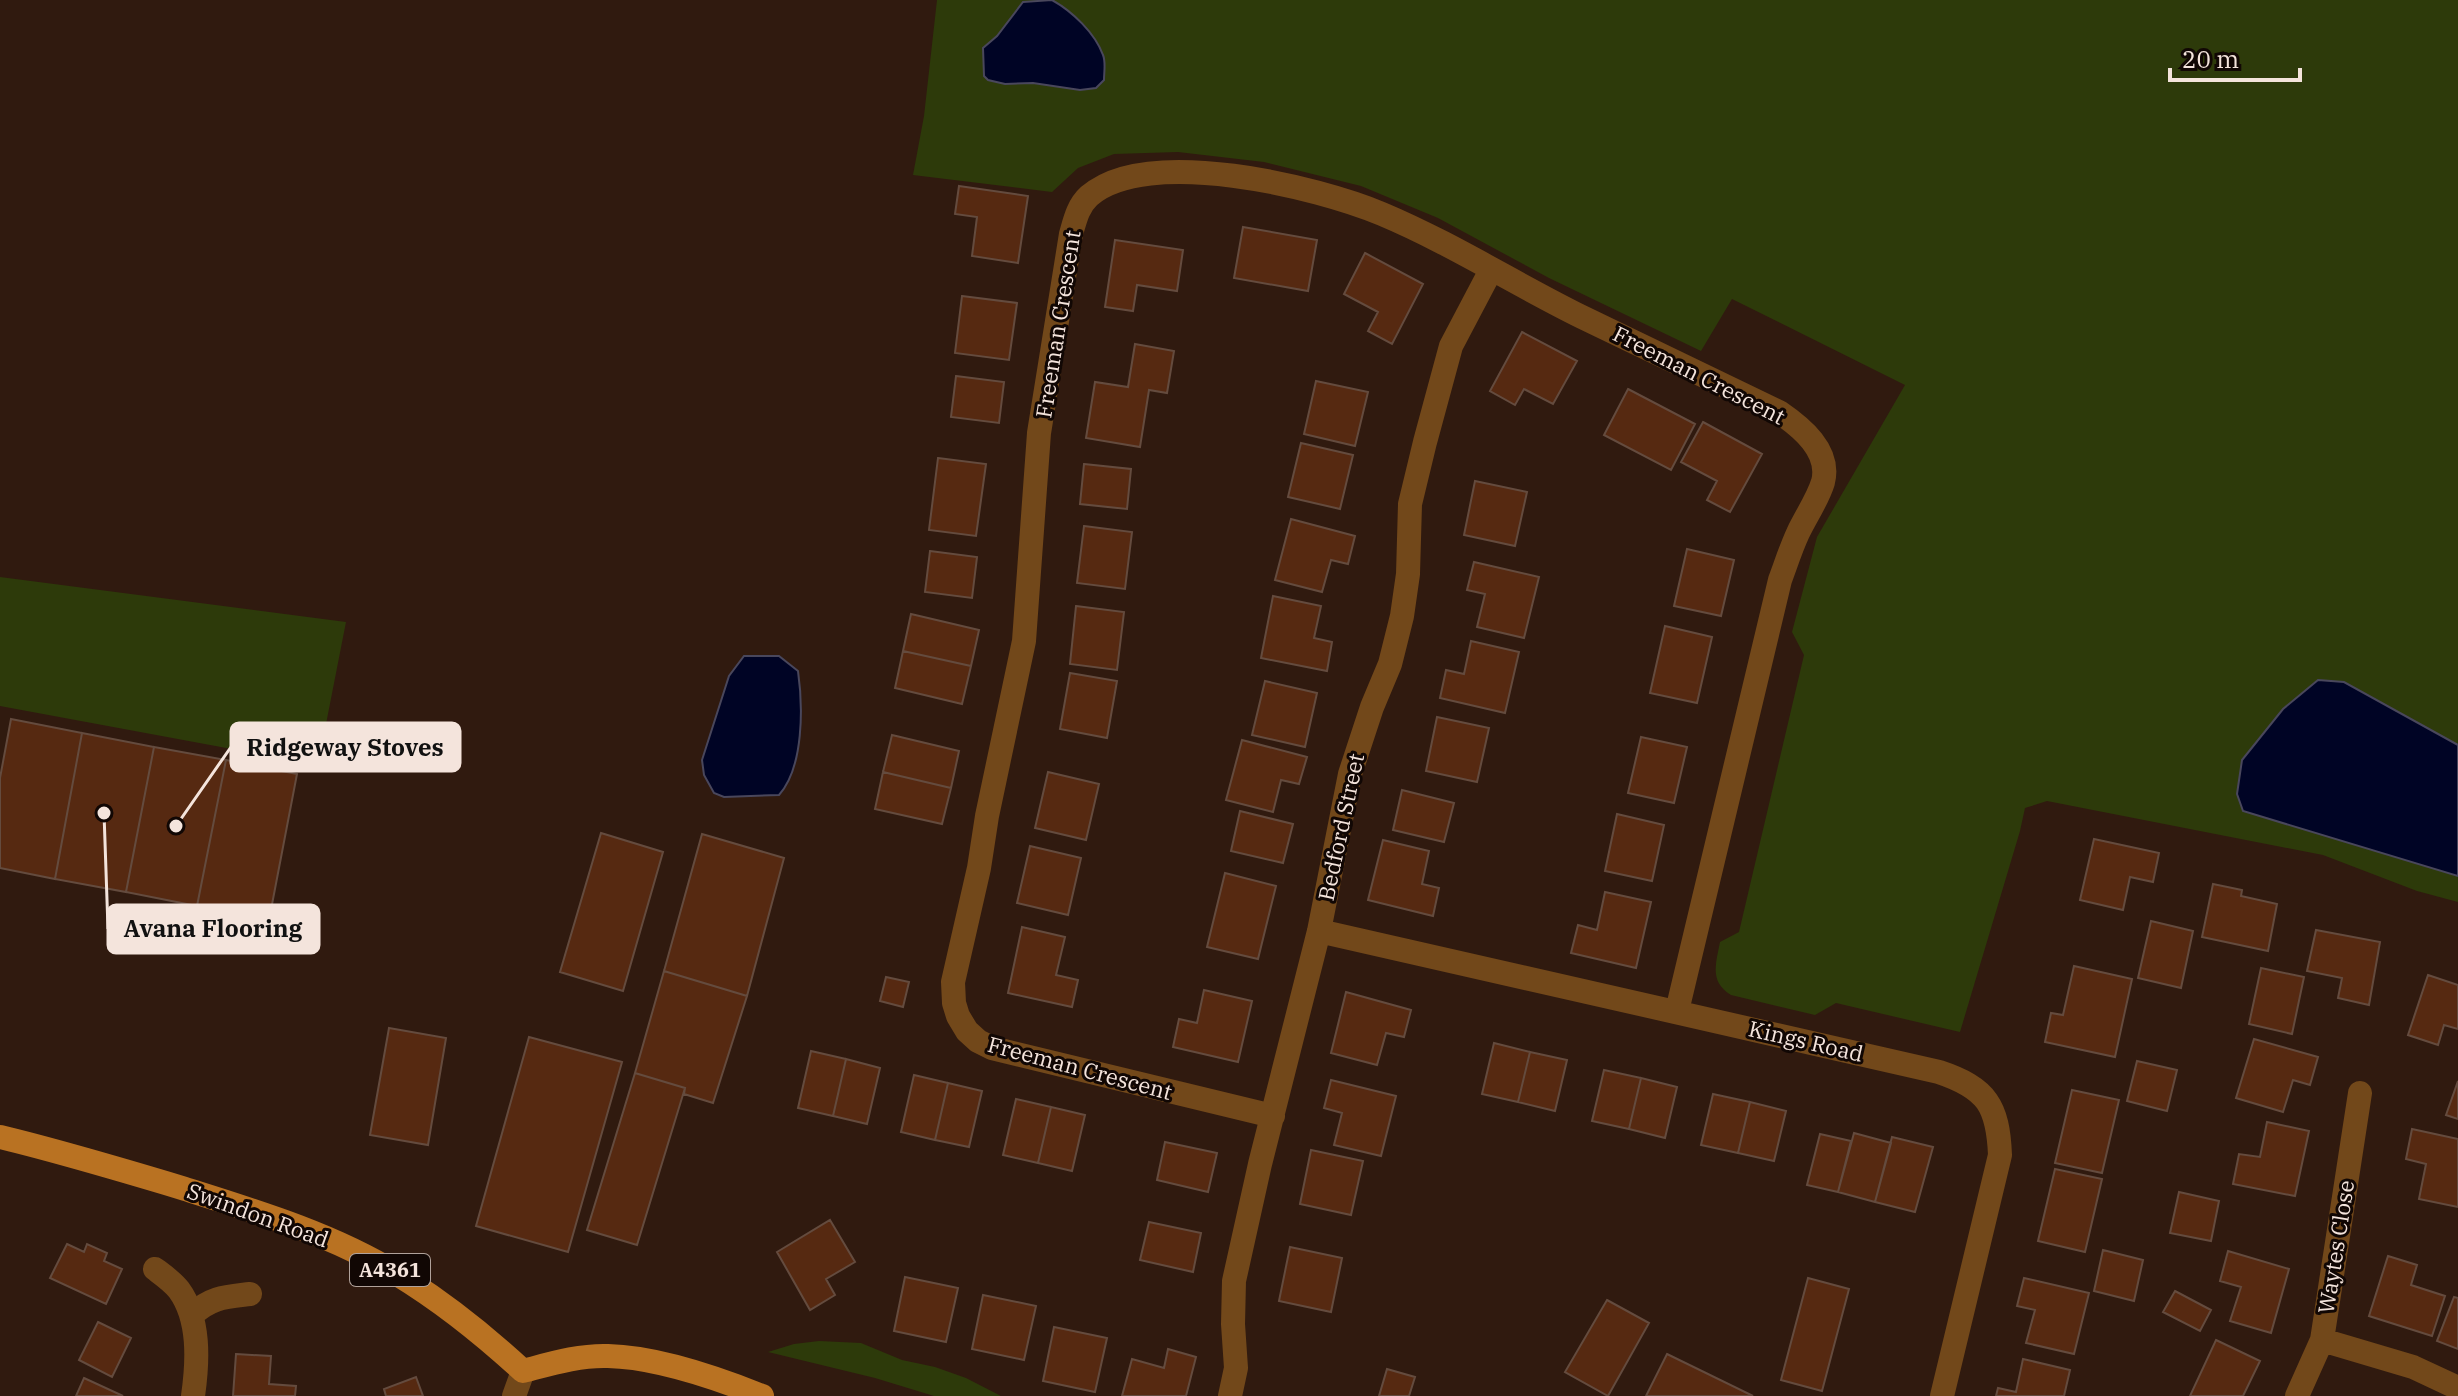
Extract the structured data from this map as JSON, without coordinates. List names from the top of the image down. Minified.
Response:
{"streets":{"main road":["Swindon Road","A4361"],"street":["Freeman Crescent","Bedford Street","Kings Road","Waytes Close"]},"crossings":[["Freeman Crescent","Bedford Street"],["Freeman Crescent","Kings Road"],["Bedford Street","Kings Road"]],"places":["Avana Flooring","Ridgeway Stoves"],"scale_bar":"20 m"}
